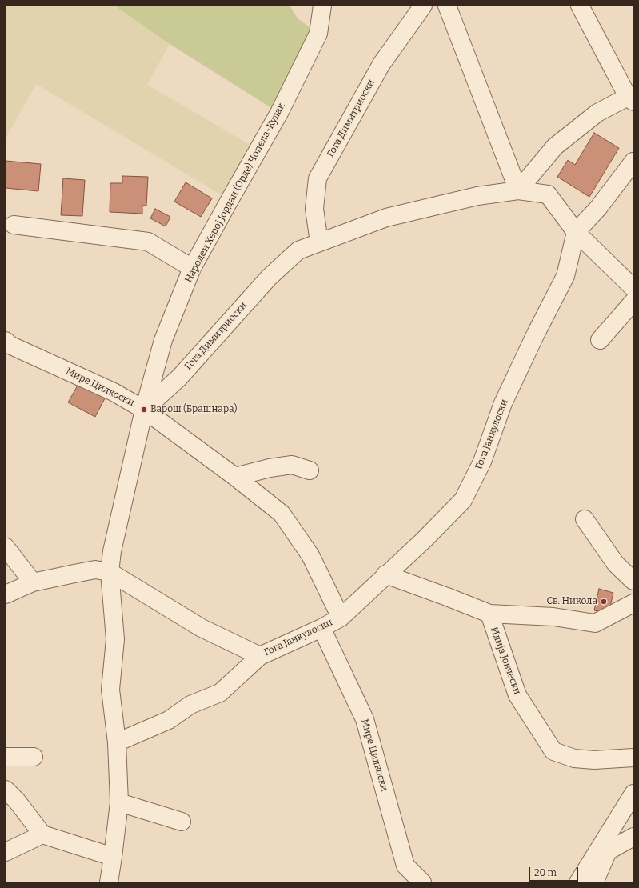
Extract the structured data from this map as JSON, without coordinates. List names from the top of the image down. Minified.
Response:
{"streets":{"street":["Гога Димитриоски","Народен Херој Јордан (Орде) Чопела-Кулак","Мире Цилкоски","Гога Јанкулоски","Илија Јовчески"]},"crossings":[["Гога Димитриоски","Народен Херој Јордан (Орде) Чопела-Кулак"],["Гога Димитриоски","Мире Цилкоски"],["Гога Димитриоски","Гога Јанкулоски"],["Народен Херој Јордан (Орде) Чопела-Кулак","Мире Цилкоски"],["Народен Херој Јордан (Орде) Чопела-Кулак","Гога Јанкулоски"],["Мире Цилкоски","Гога Јанкулоски"],["Гога Јанкулоски","Илија Јовчески"]],"places":["Варош (Брашнара)","Св. Никола"],"scale_bar":"20 m"}
